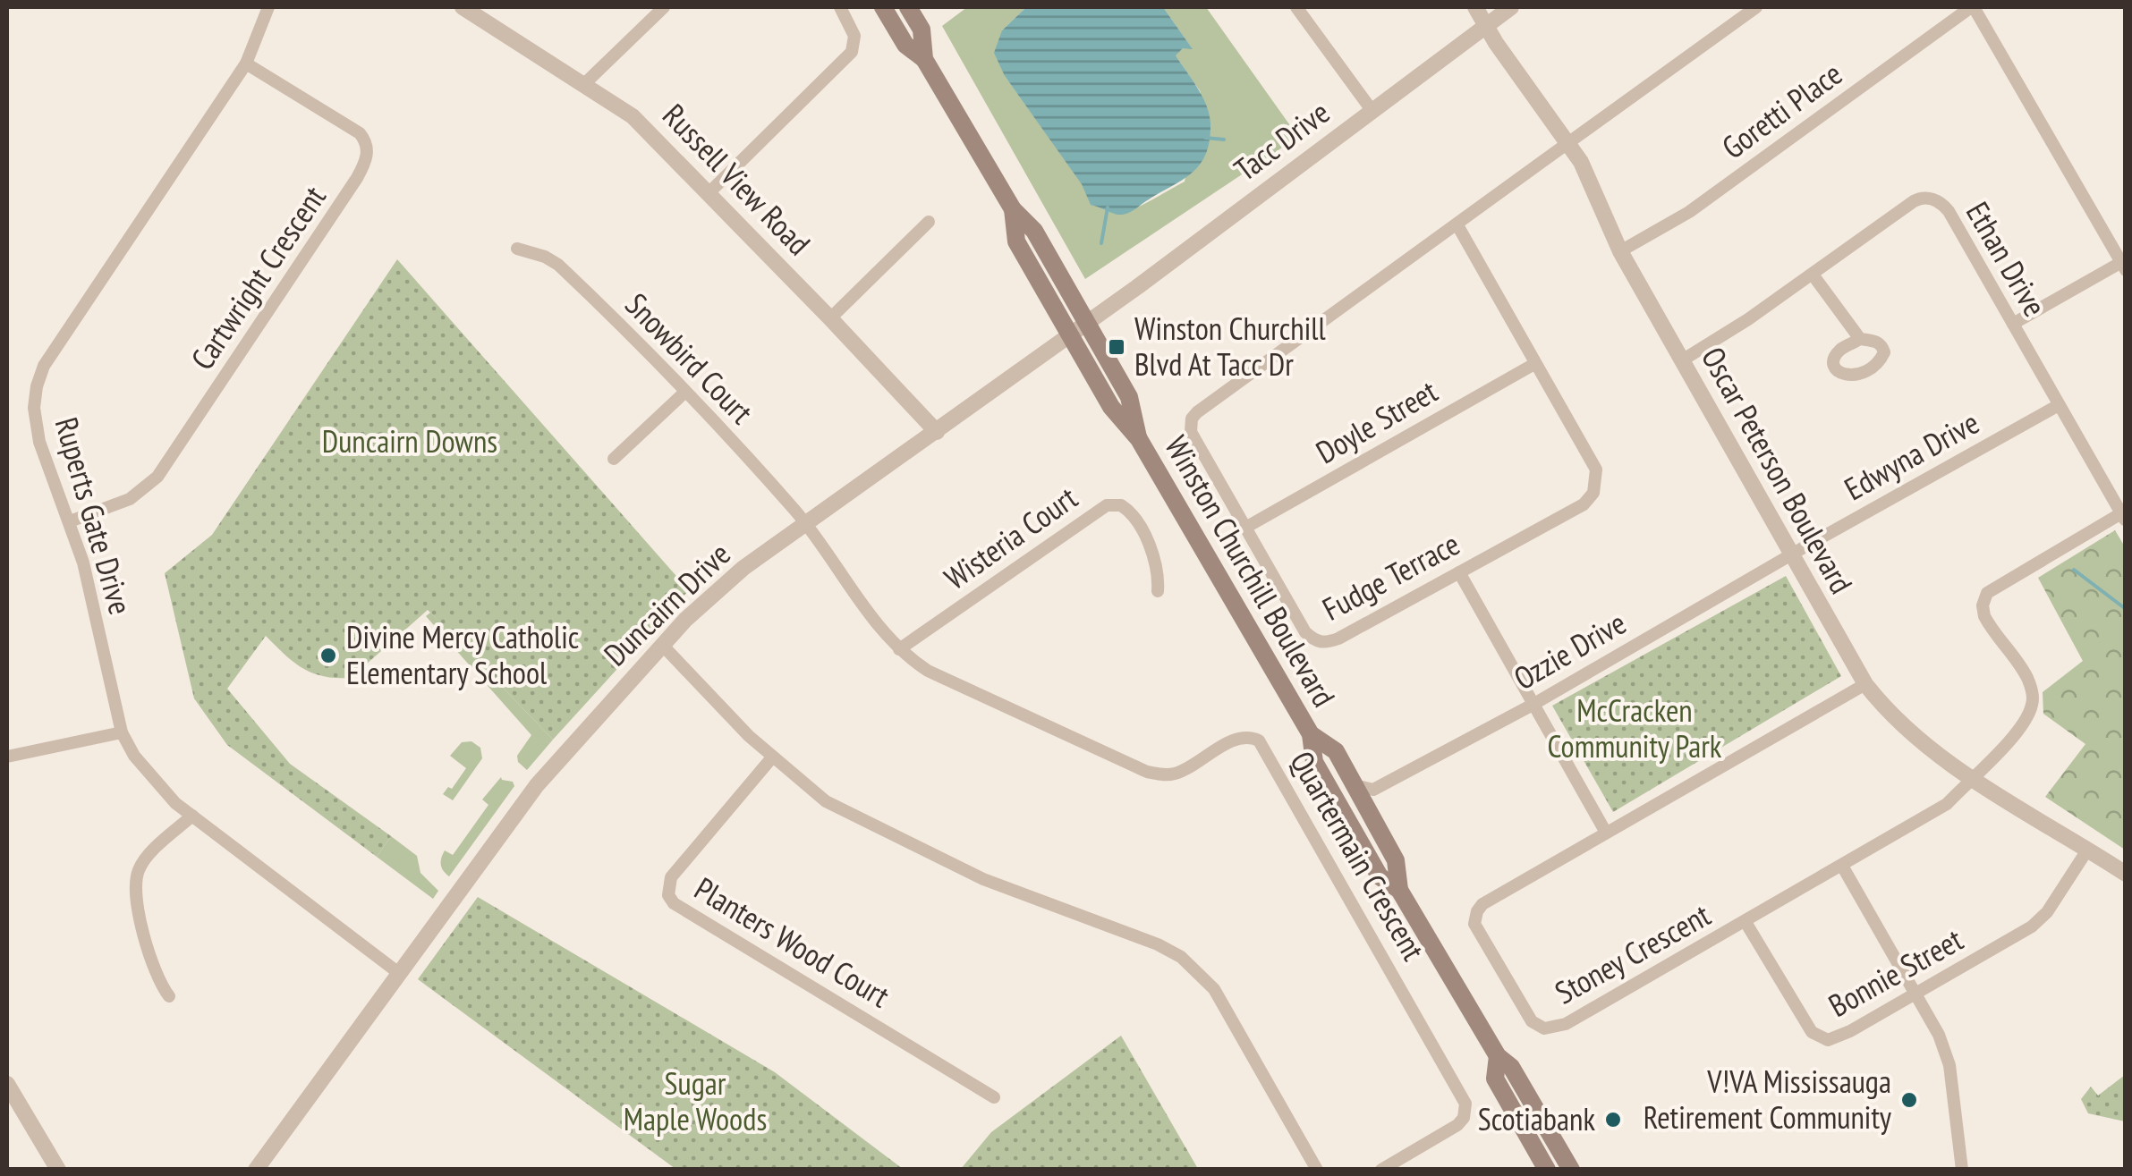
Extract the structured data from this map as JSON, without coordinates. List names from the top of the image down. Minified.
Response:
{"streets":{"main road":["Winston Churchill Boulevard"],"street":["Goretti Place","Tacc Drive","Russell View Road","Ethan Drive","Cartwright Crescent","Snowbird Court","Doyle Street","Edwyna Drive","Oscar Peterson Boulevard","Ruperts Gate Drive","Wisteria Court","Fudge Terrace","Duncairn Drive","Ozzie Drive","Quartermain Crescent","Planters Wood Court","Stoney Crescent","Bonnie Street"]},"crossings":[["Goretti Place","Oscar Peterson Boulevard"],["Tacc Drive","Oscar Peterson Boulevard"],["Tacc Drive","Winston Churchill Boulevard"],["Tacc Drive","Duncairn Drive"],["Russell View Road","Duncairn Drive"],["Ethan Drive","Edwyna Drive"],["Ethan Drive","Oscar Peterson Boulevard"],["Ethan Drive","Stoney Crescent"],["Cartwright Crescent","Ruperts Gate Drive"],["Snowbird Court","Duncairn Drive"],["Snowbird Court","Quartermain Crescent"],["Doyle Street","Fudge Terrace"],["Edwyna Drive","Oscar Peterson Boulevard"],["Edwyna Drive","Ozzie Drive"],["Oscar Peterson Boulevard","Fudge Terrace"],["Oscar Peterson Boulevard","Ozzie Drive"],["Oscar Peterson Boulevard","Stoney Crescent"],["Oscar Peterson Boulevard","Bonnie Street"],["Ruperts Gate Drive","Duncairn Drive"],["Wisteria Court","Quartermain Crescent"],["Winston Churchill Boulevard","Duncairn Drive"],["Winston Churchill Boulevard","Ozzie Drive"],["Duncairn Drive","Quartermain Crescent"],["Stoney Crescent","Bonnie Street"]],"parks":["Duncairn Downs","McCracken Community Park","Sugar Maple Woods"],"places":{"transit":["Winston Churchill Blvd At Tacc Dr"],"other":["Divine Mercy Catholic Elementary School","V!VA Mississauga Retirement Community","Scotiabank"]}}
